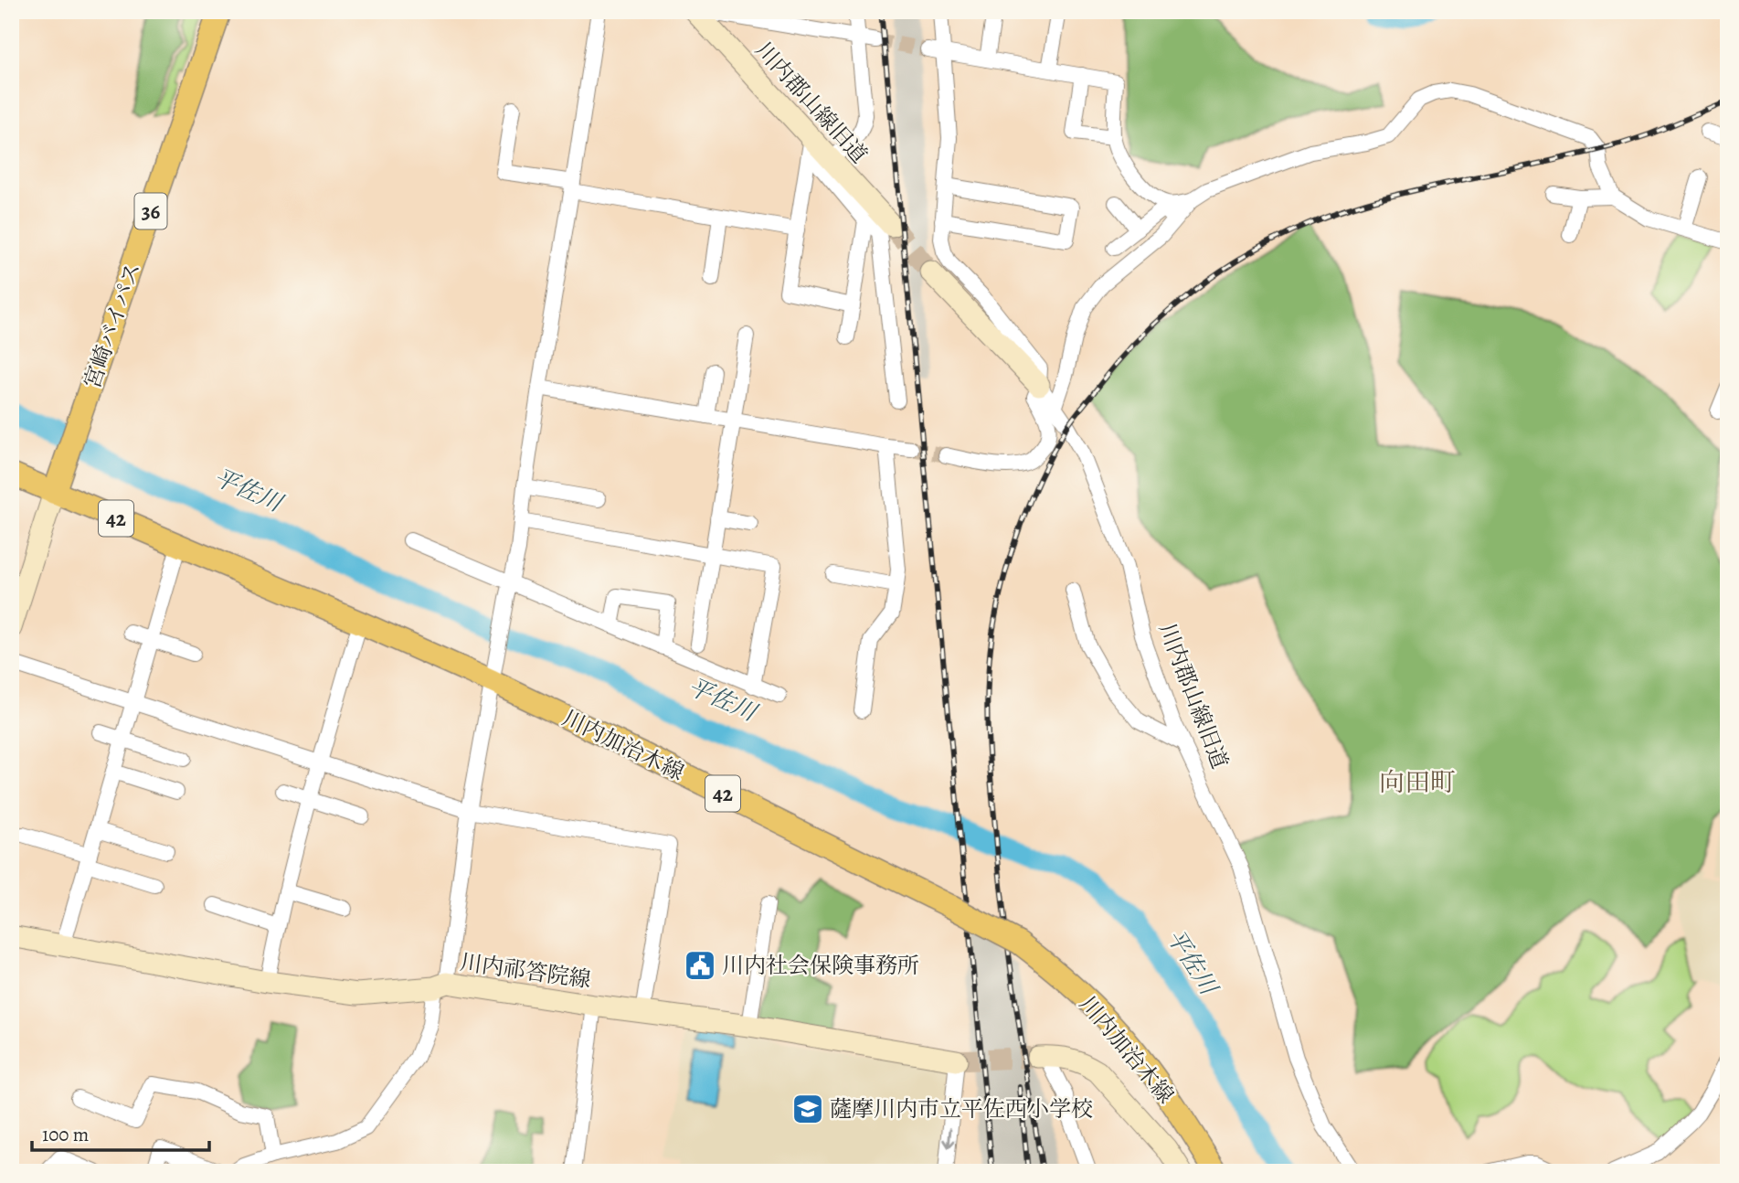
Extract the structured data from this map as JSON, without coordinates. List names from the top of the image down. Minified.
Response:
{"streets":{"main road":["川内郡山線旧道","36","宮崎バイパス","42","川内加治木線","川内祁答院線"]},"crossings":[["宮崎バイパス","川内加治木線"]],"districts":["向田町"],"water":["平佐川"],"places":{"public building":["川内社会保険事務所"],"school or university":["薩摩川内市立平佐西小学校"]},"scale_bar":"100 m"}
